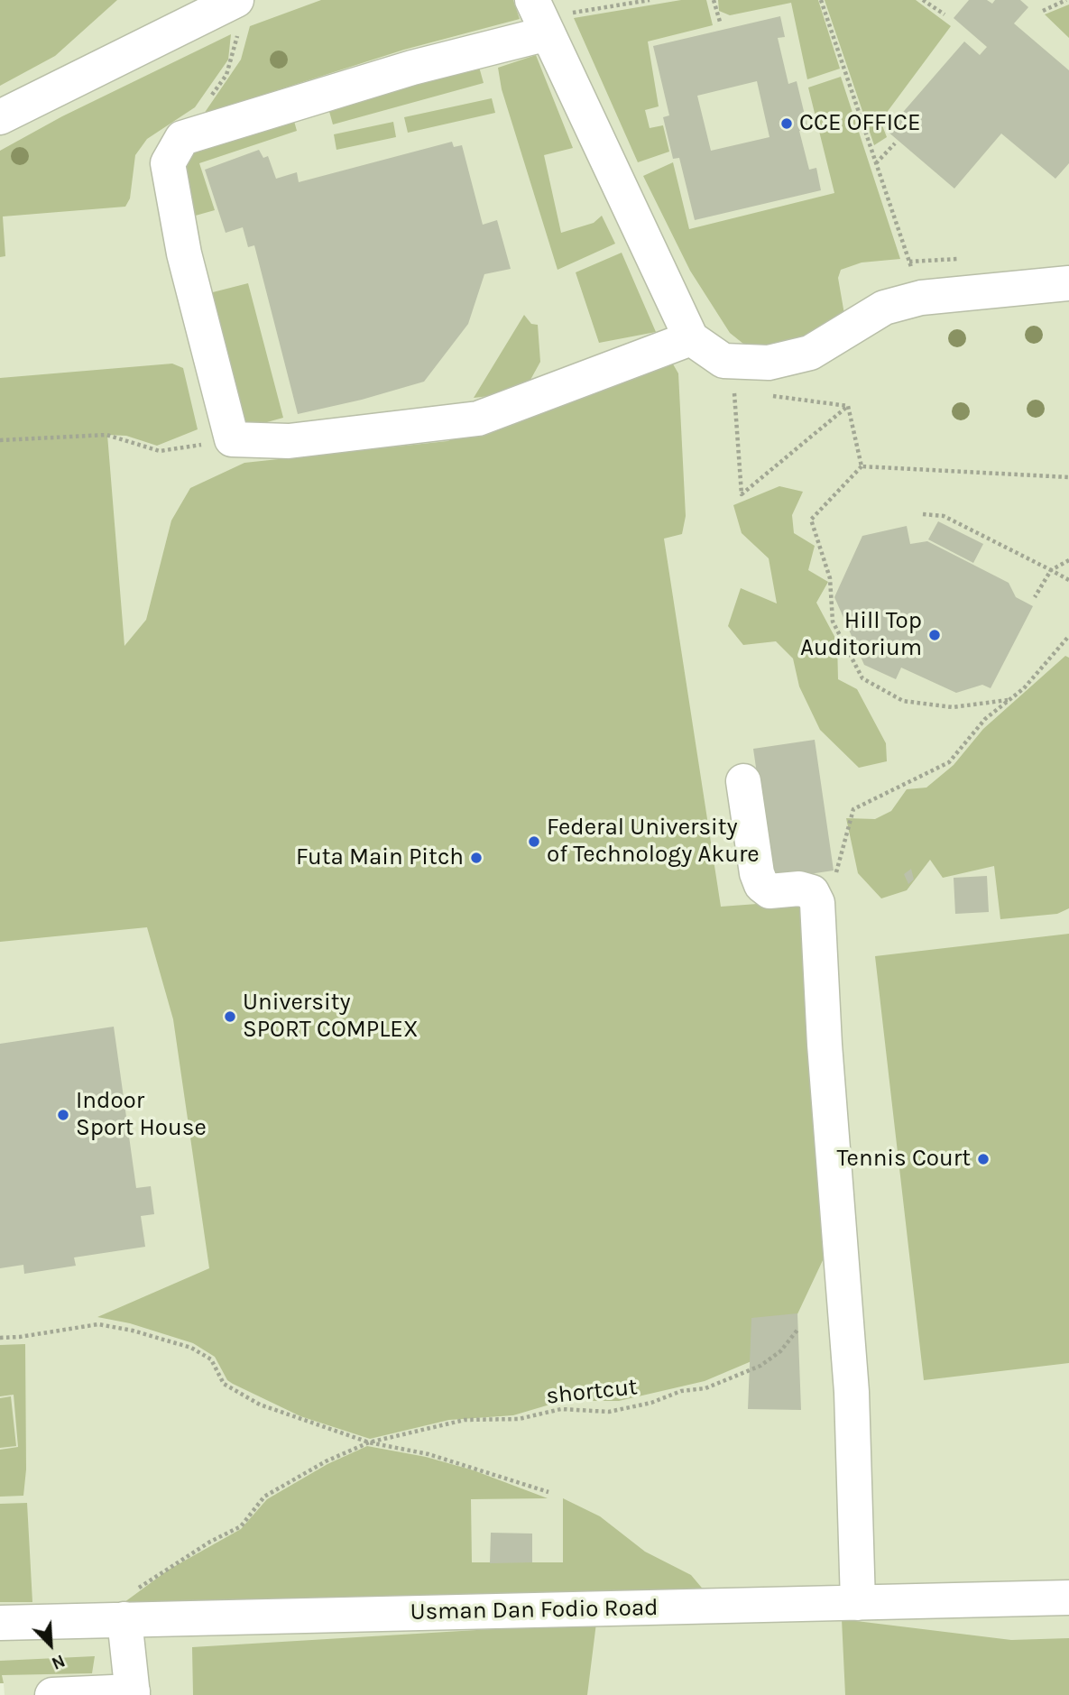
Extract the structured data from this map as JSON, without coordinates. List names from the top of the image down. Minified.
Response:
{"streets":{"street":["Usman Dan Fodio Road"],"path":["shortcut"]},"crossings":[["shortcut","Usman Dan Fodio Road"]],"places":["CCE OFFICE","Hill Top Auditorium","Federal University of Technology Akure","Futa Main Pitch","University SPORT COMPLEX","Indoor Sport House","Tennis Court"],"north":"bottom right"}
